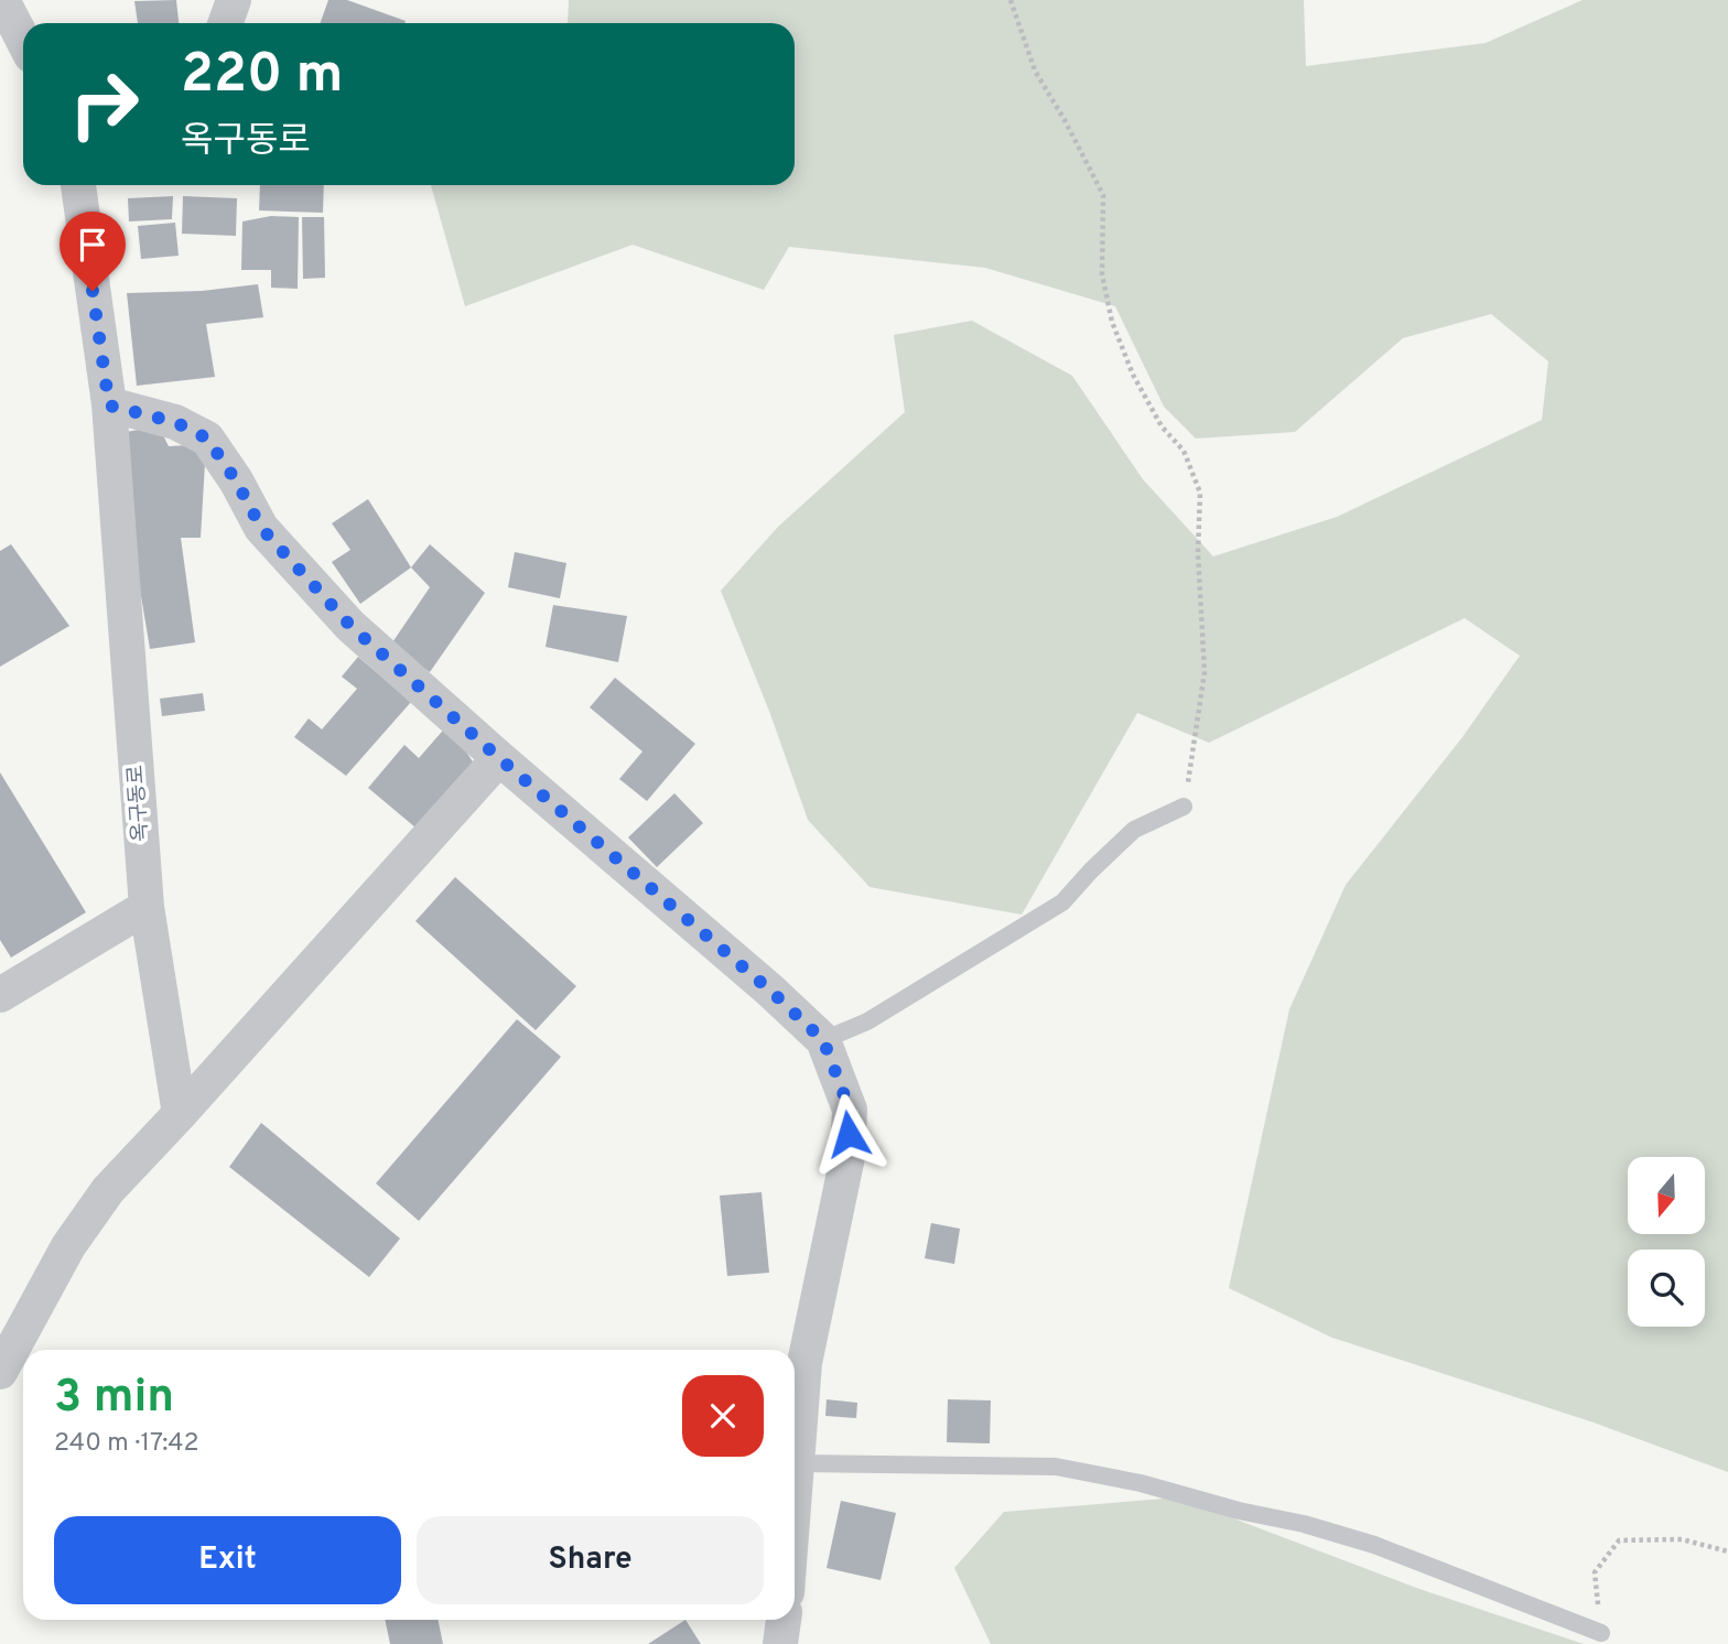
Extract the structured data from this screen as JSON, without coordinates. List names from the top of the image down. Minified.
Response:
{"streets":{"street":["옥구동로"]},"north":"bottom","page":{"turn":["220 m","옥구동로"],"heading":["3 min","240 m · 17:42"],"buttons":["Exit","Share"]}}
